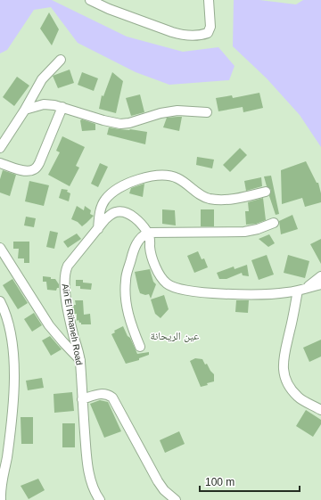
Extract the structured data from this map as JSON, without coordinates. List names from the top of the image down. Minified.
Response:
{"streets":{"street":["Ain El Rihaneh Road"]},"districts":["عين الريحانة"],"scale_bar":"100 m"}
